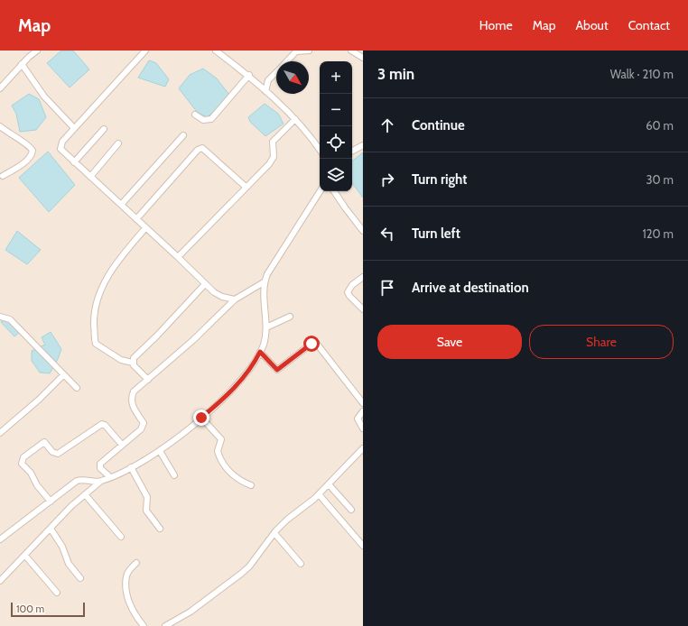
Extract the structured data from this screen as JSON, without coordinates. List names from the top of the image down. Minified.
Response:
{"scale_bar":"100 m","north":"bottom right","page":{"header":"Map","nav":["Home","Map","About","Contact"],"heading":["3 min","Walk · 210 m"],"map_buttons":["+","−"],"list":[["Continue","60 m"],["Turn right","30 m"],["Turn left","120 m"],"Arrive at destination"],"buttons":["Save","Share"],"scale":"100 m"}}
